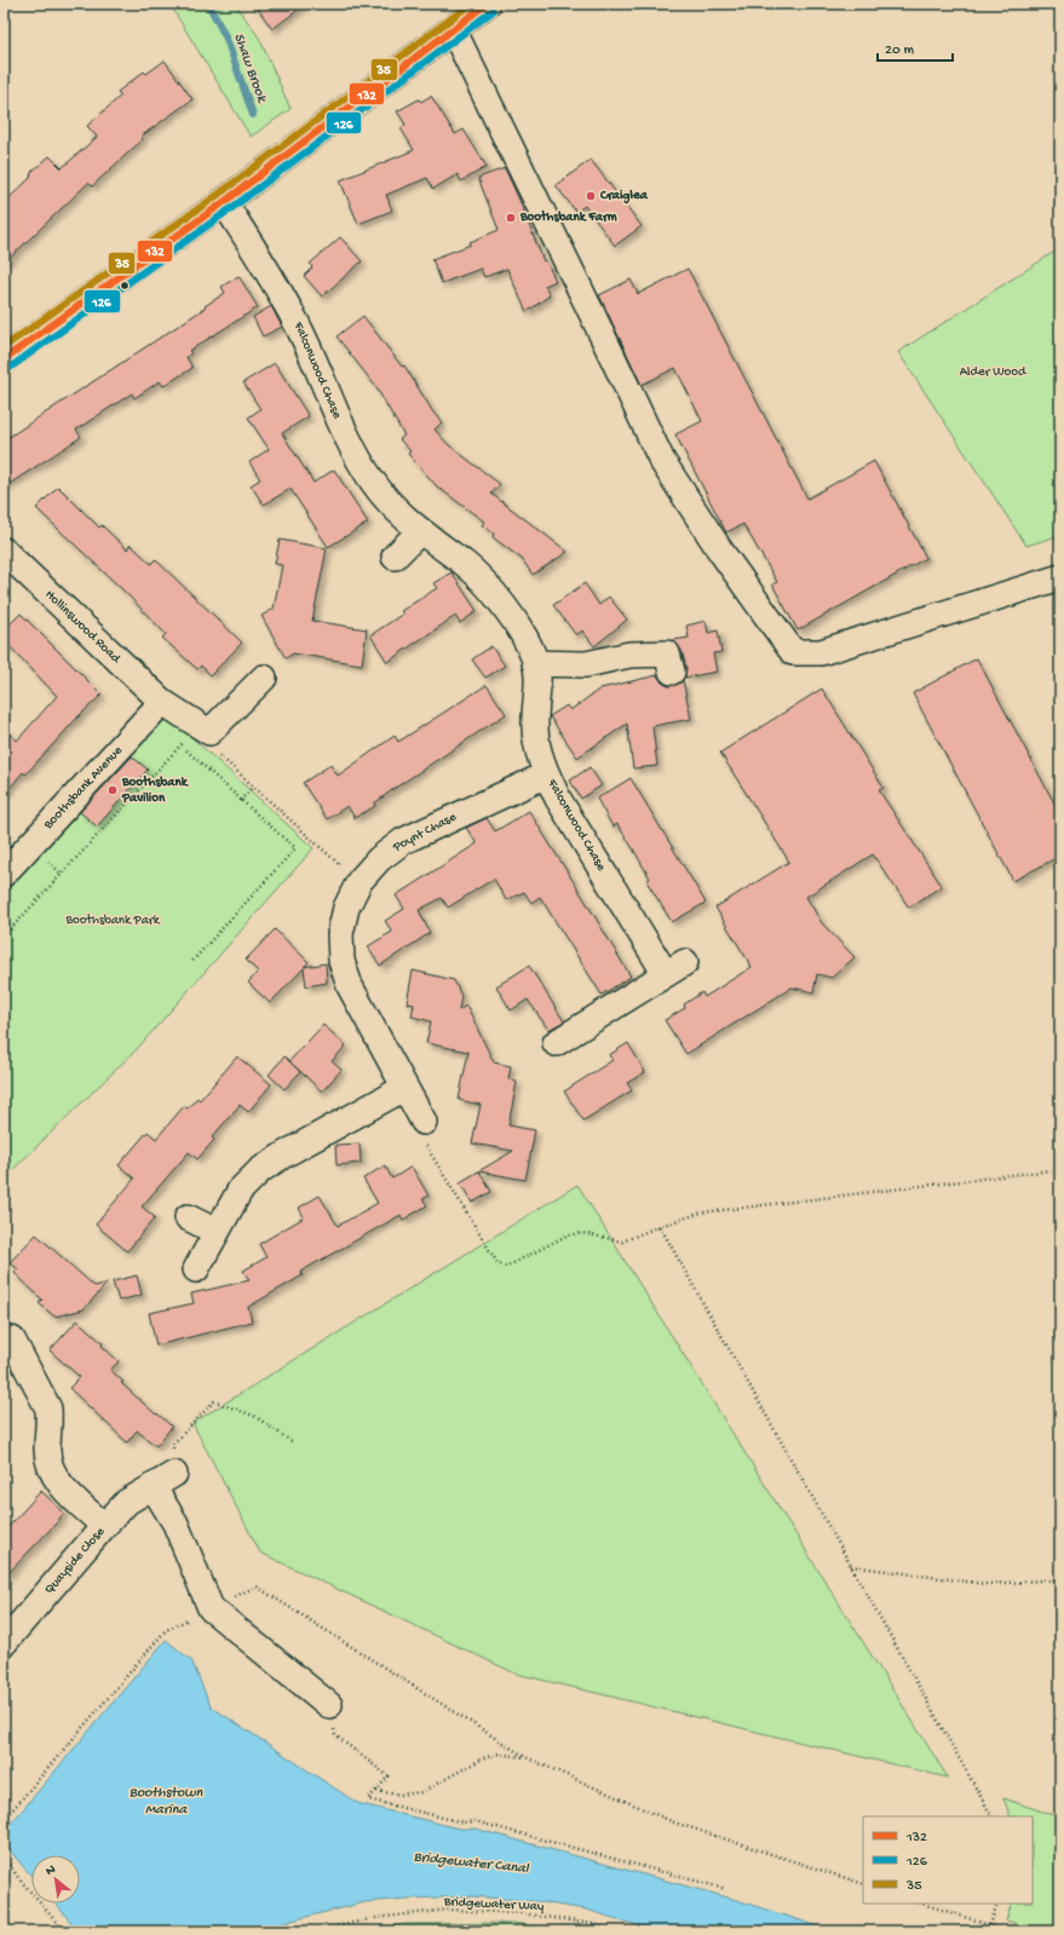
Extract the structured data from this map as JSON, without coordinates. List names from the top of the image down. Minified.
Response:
{"streets":{"street":["Falconwood Chase","Hollinswood Road","Boothsbank Avenue","Poynt Chase","Quayside Close"],"path":["Bridgewater Way"]},"crossings":[["Falconwood Chase","Poynt Chase"],["Hollinswood Road","Boothsbank Avenue"]],"water":["Shaw Brook","Boothstown Marina","Bridgewater Canal"],"parks":["Alder Wood","Boothsbank Park"],"places":["Craiglea","Boothsbank Farm","Boothsbank Pavilion"],"lines":["transit line 132","transit line 35","transit line 126"],"legend":["132","126","35"],"scale_bar":"20 m","north":"top left"}
